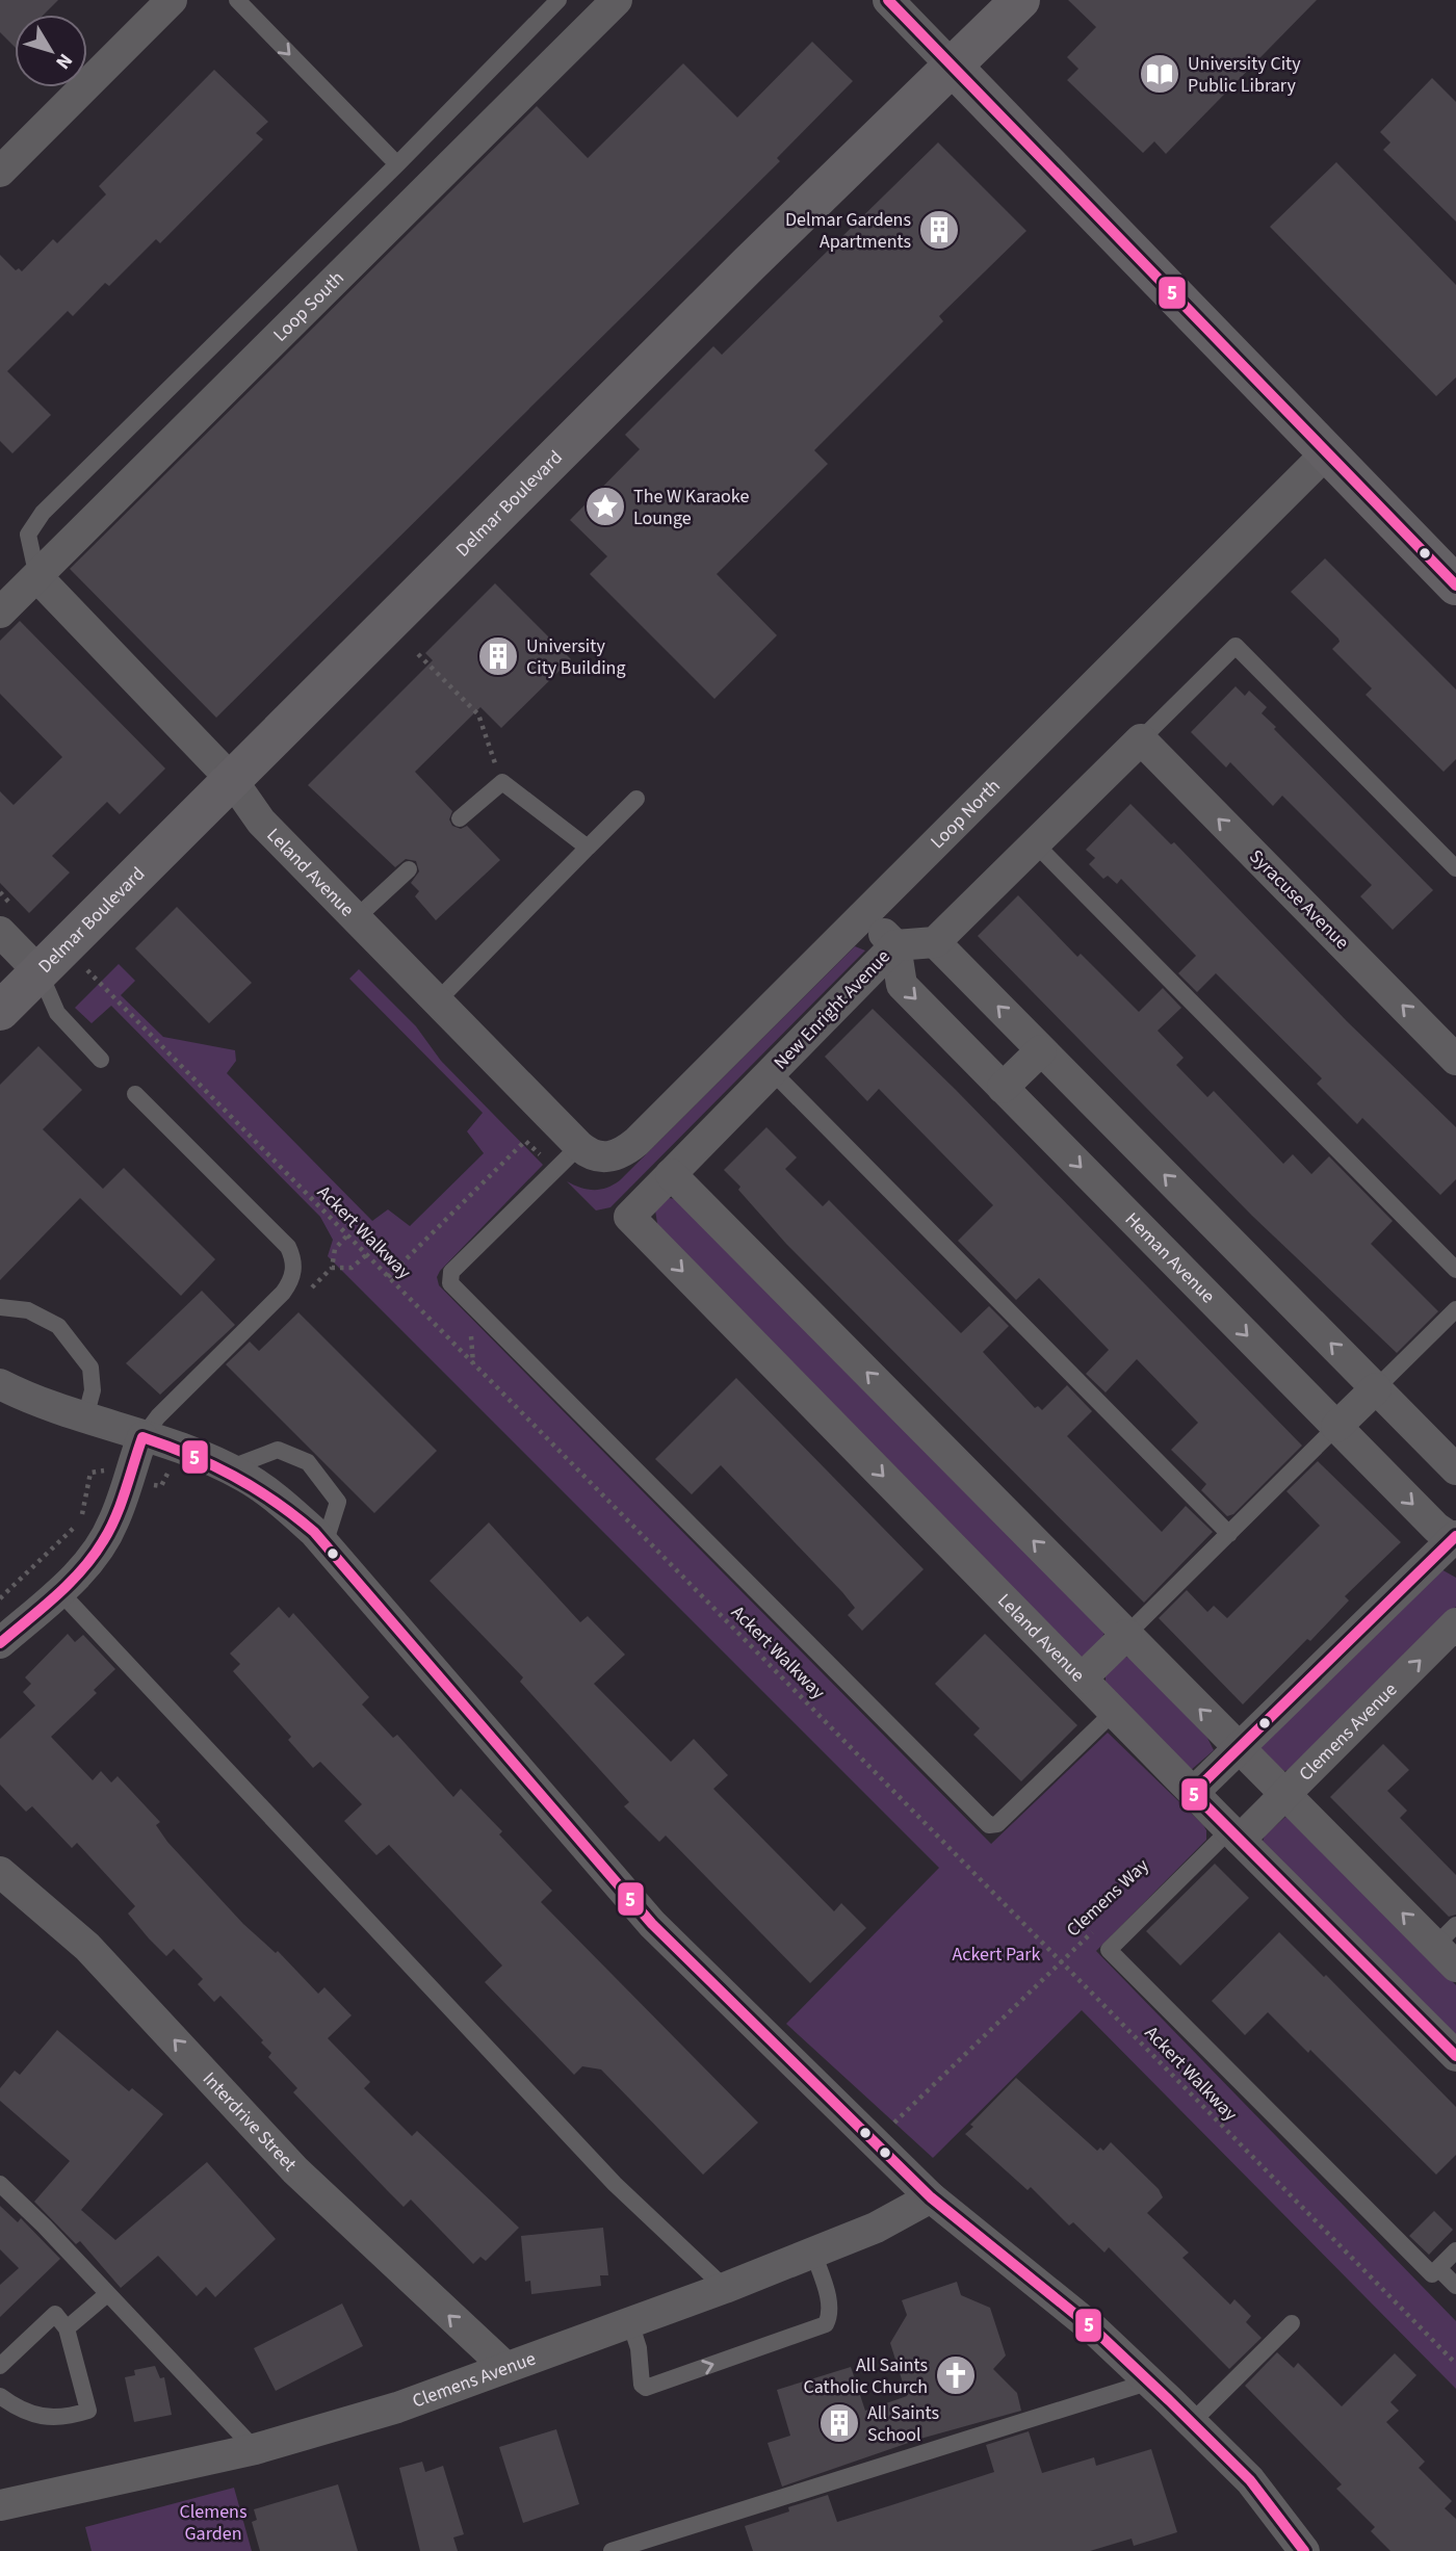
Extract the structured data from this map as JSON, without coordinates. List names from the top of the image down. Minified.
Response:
{"streets":{"main road":["Delmar Boulevard"],"street":["Loop South","Loop North","Leland Avenue","Syracuse Avenue","New Enright Avenue","Heman Avenue","Clemens Avenue","Interdrive Street"],"path":["Ackert Walkway","Clemens Way"]},"crossings":[["Loop South","Leland Avenue"],["Delmar Boulevard","Leland Avenue"],["Loop North","Leland Avenue"],["Leland Avenue","New Enright Avenue"],["Leland Avenue","Clemens Avenue"],["New Enright Avenue","Heman Avenue"],["Ackert Walkway","Clemens Way"],["Clemens Avenue","Interdrive Street"]],"one_way":["Syracuse Avenue","Interdrive Street"],"parks":["Ackert Park","Clemens Garden"],"places":{"library":["University City Public Library"],"building":["Delmar Gardens Apartments","University City Building","All Saints School"],"place":["The W Karaoke Lounge"],"church":["All Saints Catholic Church"]},"lines":["transit line 5"],"north":"bottom right"}
